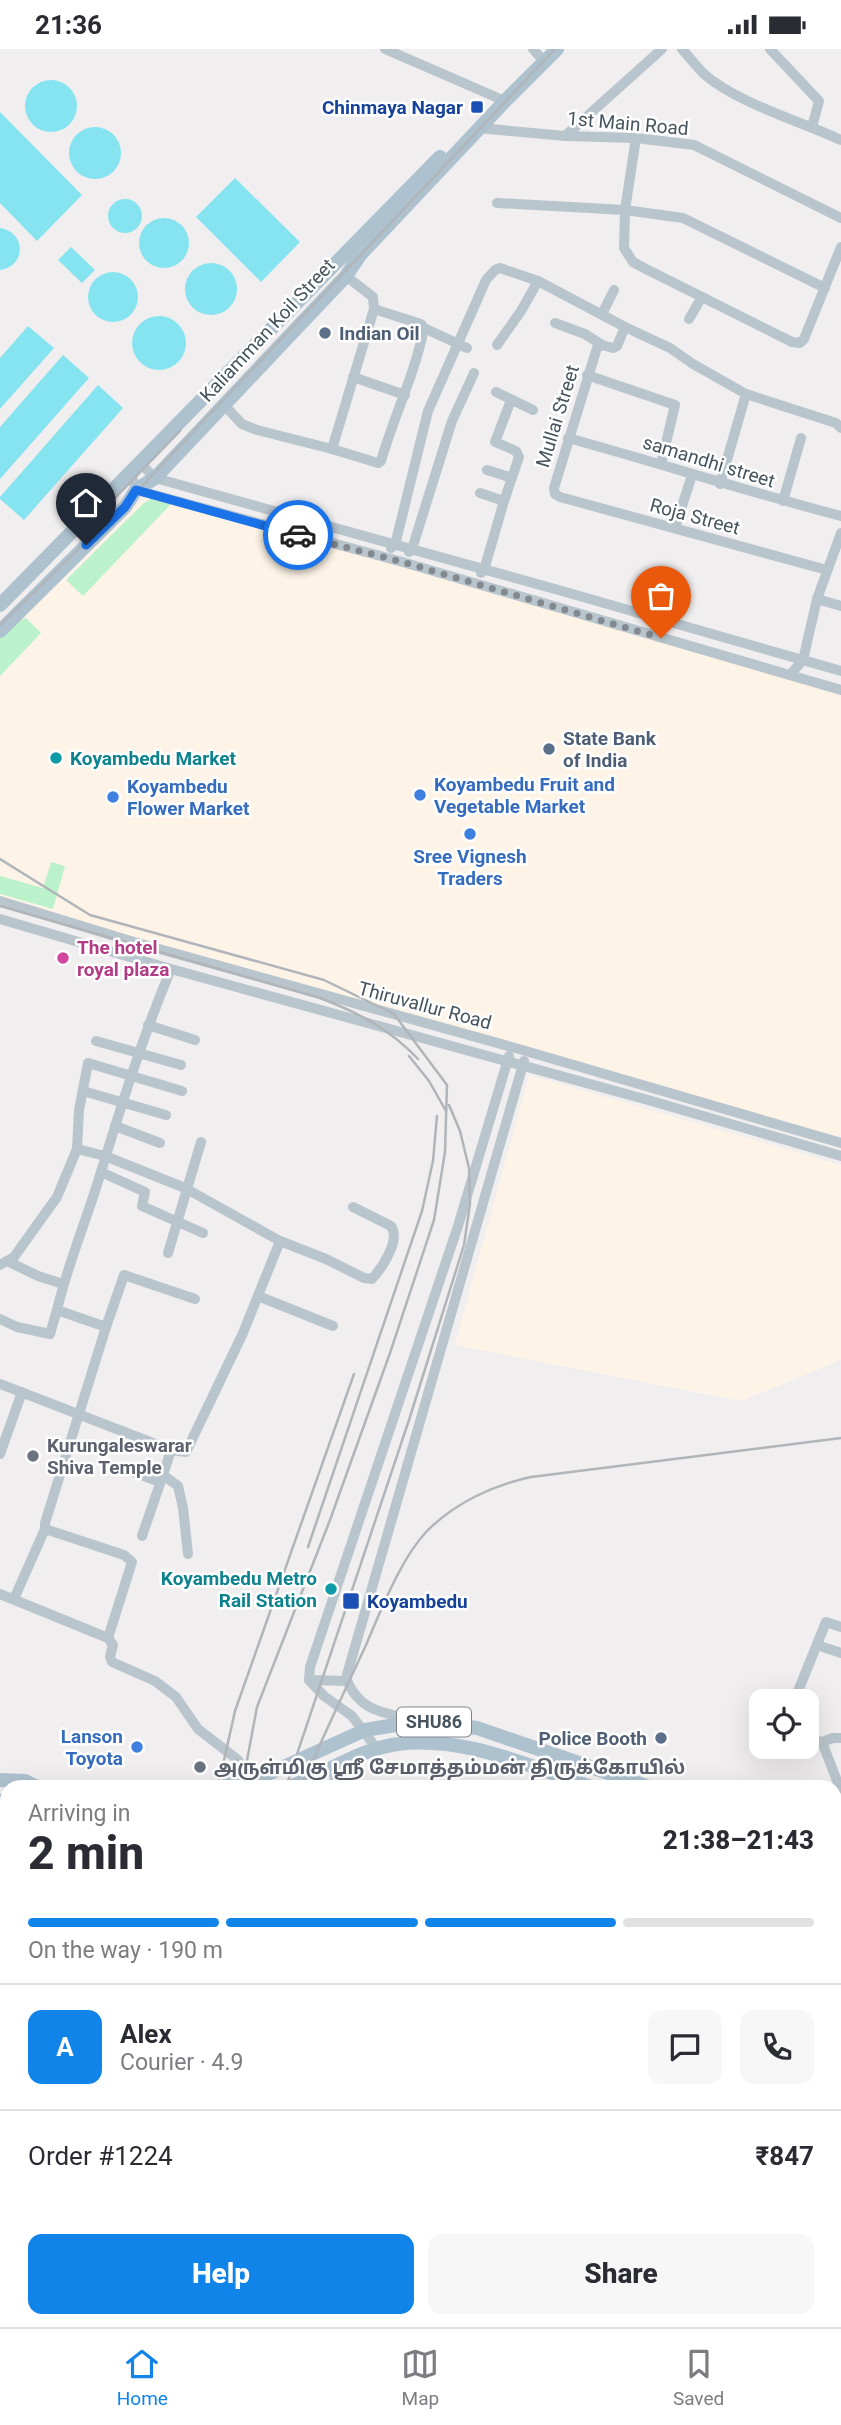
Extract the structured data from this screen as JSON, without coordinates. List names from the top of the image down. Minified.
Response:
{"streets":{"main road":["Kaliamman Koil Street","SHU86"],"street":["1st Main Road","Mullai Street","samandhi street","Roja Street","Thiruvallur Road"]},"crossings":[["1st Main Road","Kaliamman Koil Street"],["Mullai Street","samandhi street"],["Mullai Street","Roja Street"]],"places":{"transit":["Chinmaya Nagar","Koyambedu"],"other":["Indian Oil","State Bank of India","Koyambedu Market","Koyambedu Fruit and Vegetable Market","Koyambedu Flower Market","Sree Vignesh Traders","The hotel royal plaza","Kurungaleswarar Shiva Temple","Koyambedu Metro Rail Station","Police Booth","Lanson Toyota","அருள்மிகு ஸ்ரீ சேமாத்தம்மன் திருக்கோயில்"]},"page":{"status":"21:36","heading":["2 min","Arriving in","21:38–21:43"],"panel":["Alex","Courier · 4.9","Order #1224","₹847"],"bar":"On the way · 190 m","round":"A","buttons":["Help","Share"],"tabs":["Home","Map","Saved"]}}
